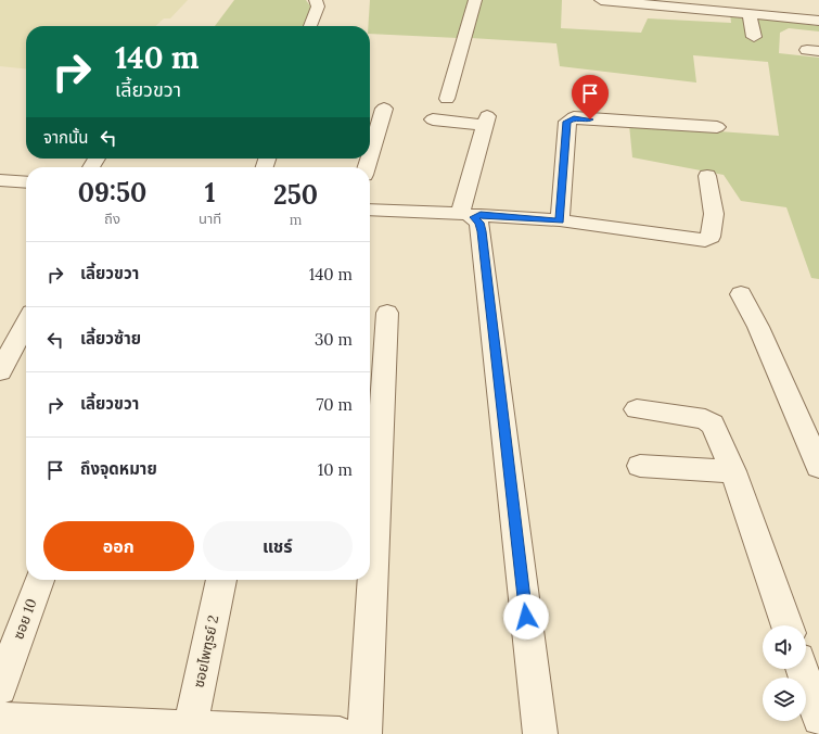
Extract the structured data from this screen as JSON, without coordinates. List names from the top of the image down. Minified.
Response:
{"streets":{"street":["ซอย 10","ซอยไพฑูรย์ 2"]},"page":{"turn":["140 m","เลี้ยวขวา"],"then":"จากนั้น","eta":["09:50","ถึง","1","นาที","250","m"],"list":[{"name":"เลี้ยวขวา","value":"140 m"},{"name":"เลี้ยวซ้าย","value":"30 m"},{"name":"เลี้ยวขวา","value":"70 m"},{"name":"ถึงจุดหมาย","value":"10 m"}],"buttons":["ออก","แชร์"]}}
